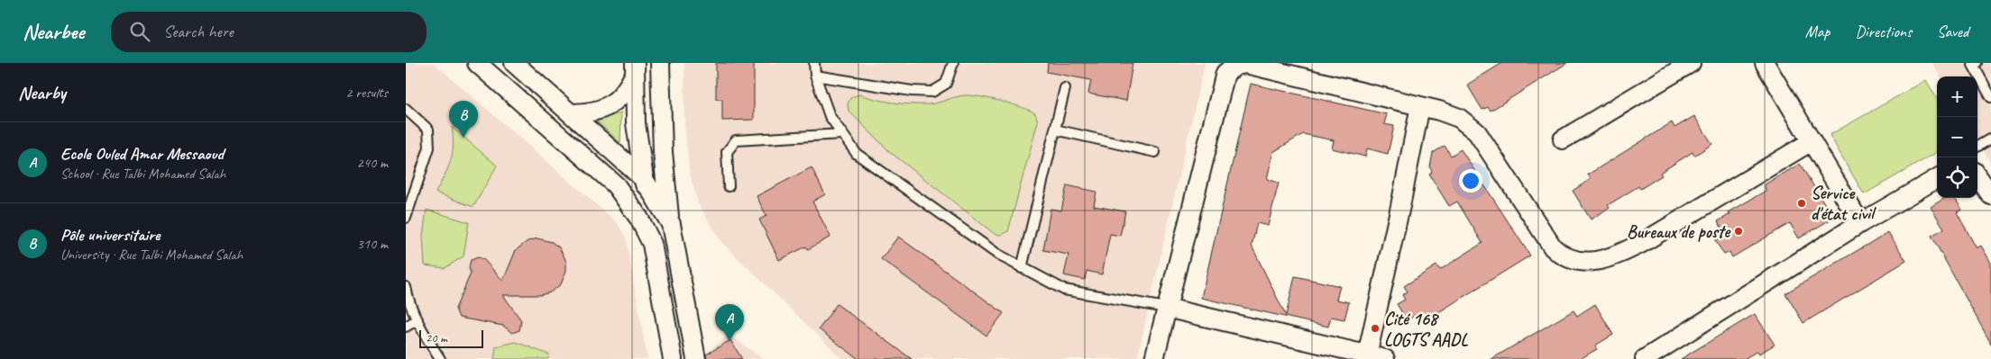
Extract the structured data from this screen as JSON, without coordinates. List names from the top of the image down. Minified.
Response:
{"places":["Service d'état civil","Bureaux de poste","Cité 168 LOGTS AADL"],"scale_bar":"20 m","page":{"header":"Nearbee","search":"Search here","nav":["Map","Directions","Saved"],"heading":["Nearby","2 results"],"map_buttons":["+","−"],"pins":["B","A"],"list":[{"mark":"A","name":"Ecole Ouled Amar Messaoud","note":"School · Rue Talbi Mohamed Salah","value":"240 m"},{"mark":"B","name":"Pôle universitaire","note":"University · Rue Talbi Mohamed Salah","value":"310 m"}],"scale":"20 m"}}
